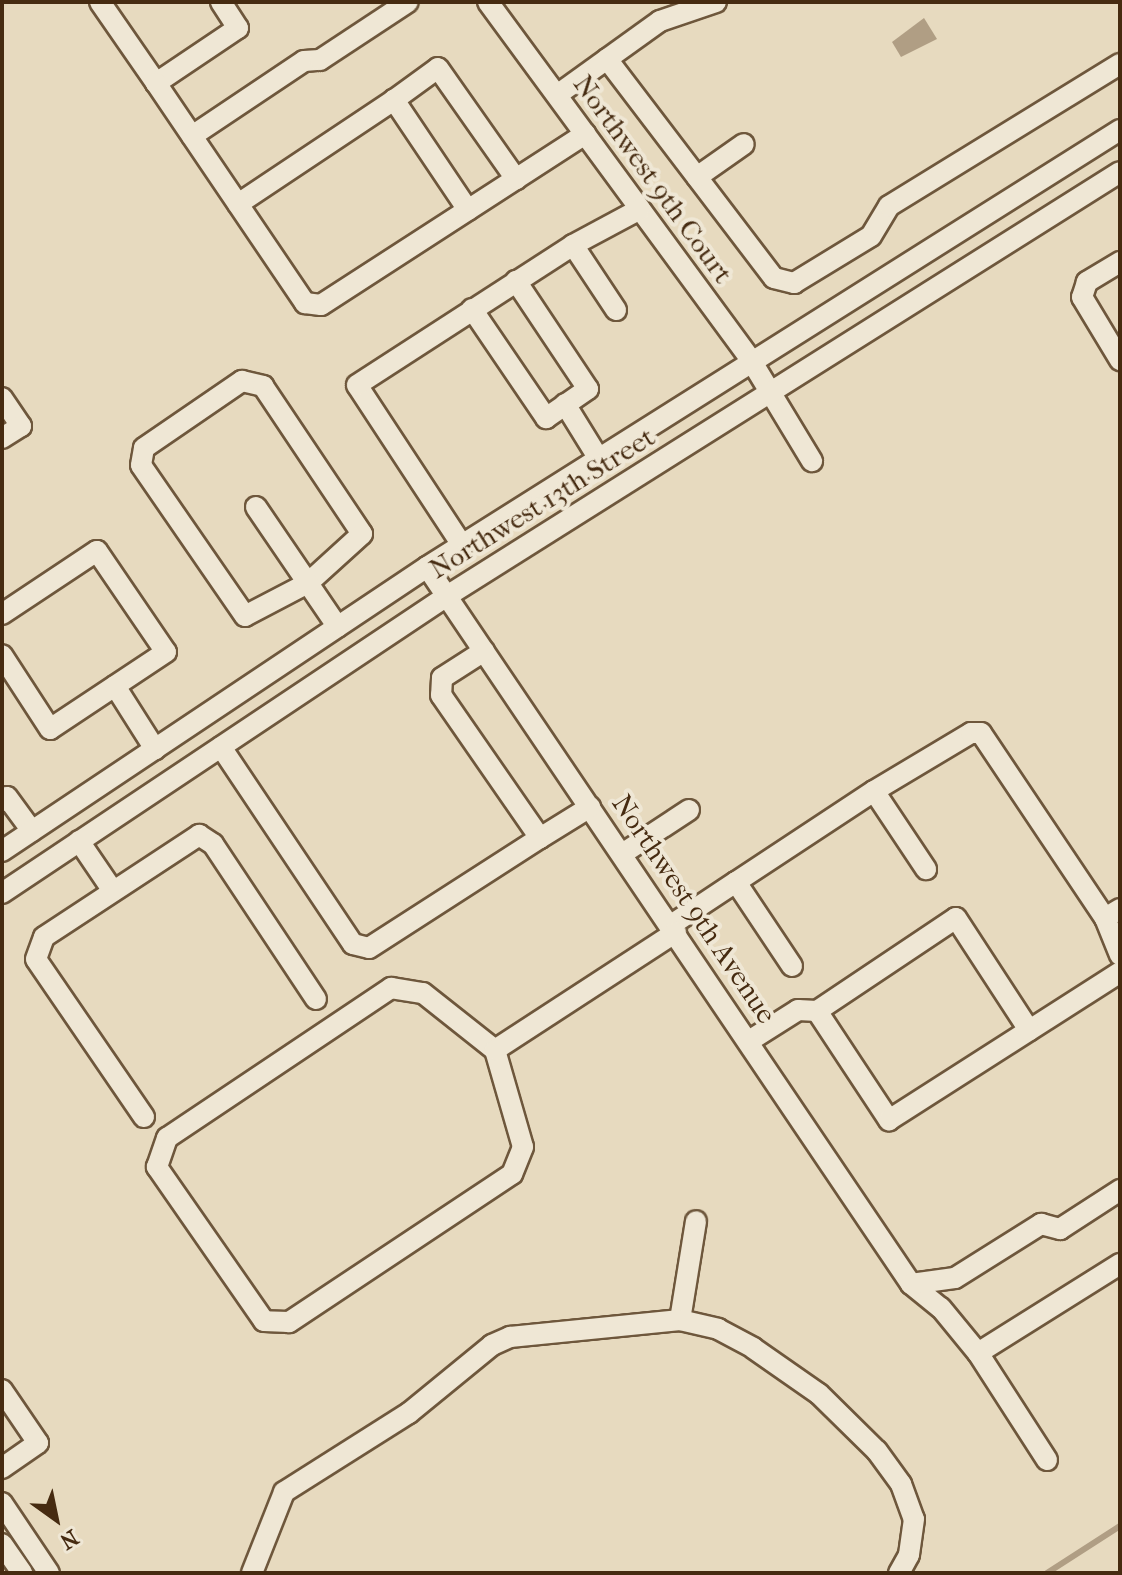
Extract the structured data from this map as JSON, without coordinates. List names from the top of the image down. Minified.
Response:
{"streets":{"street":["Northwest 9th Court","Northwest 13th Street","Northwest 9th Avenue"]},"crossings":[["Northwest 9th Court","Northwest 13th Street"],["Northwest 13th Street","Northwest 9th Avenue"]],"north":"bottom right"}
